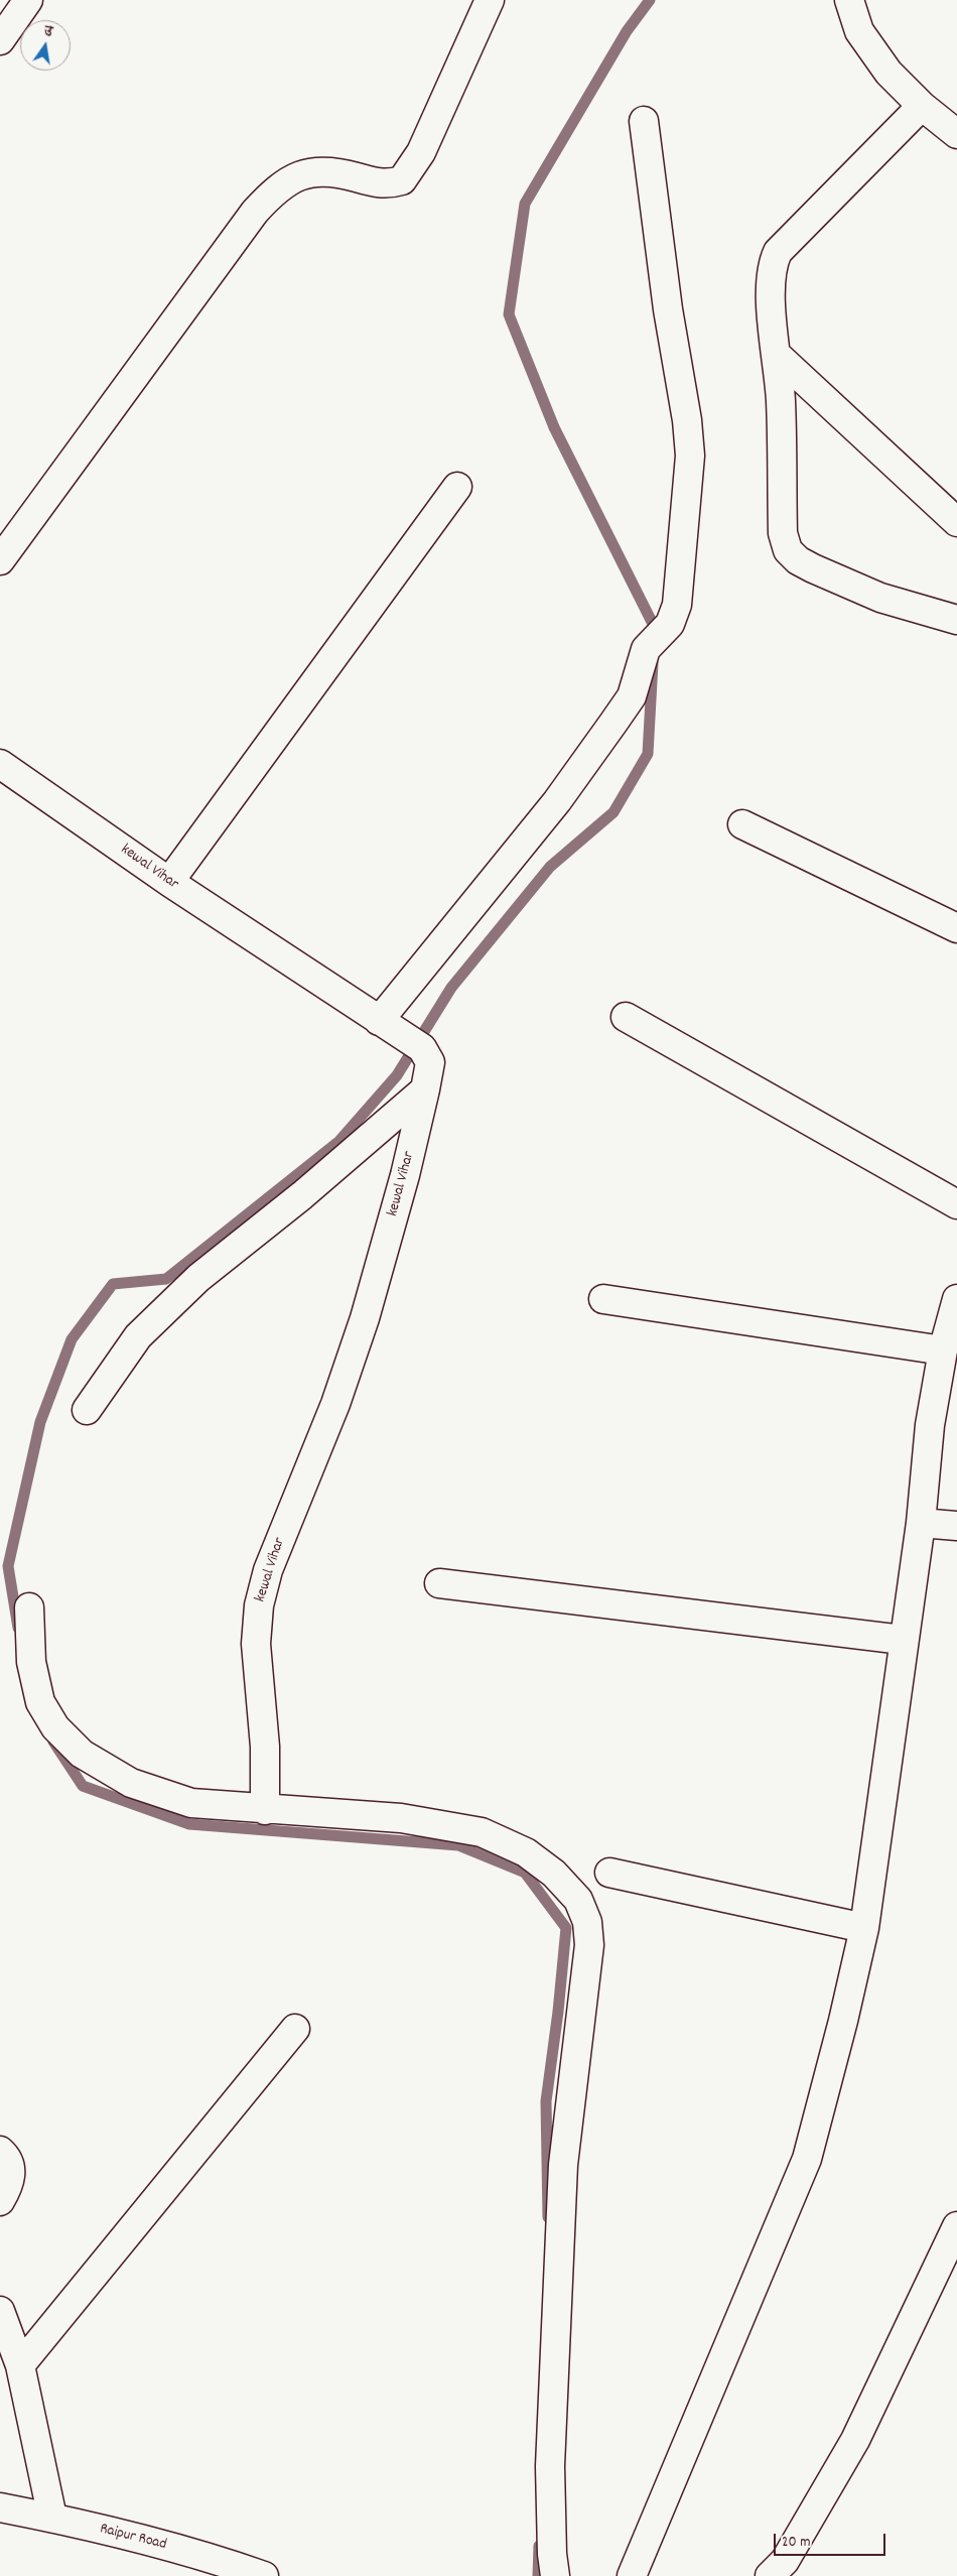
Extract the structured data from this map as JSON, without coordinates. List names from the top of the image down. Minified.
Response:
{"streets":{"street":["kewal Vihar","Raipur Road"]},"scale_bar":"20 m","north":"top"}
